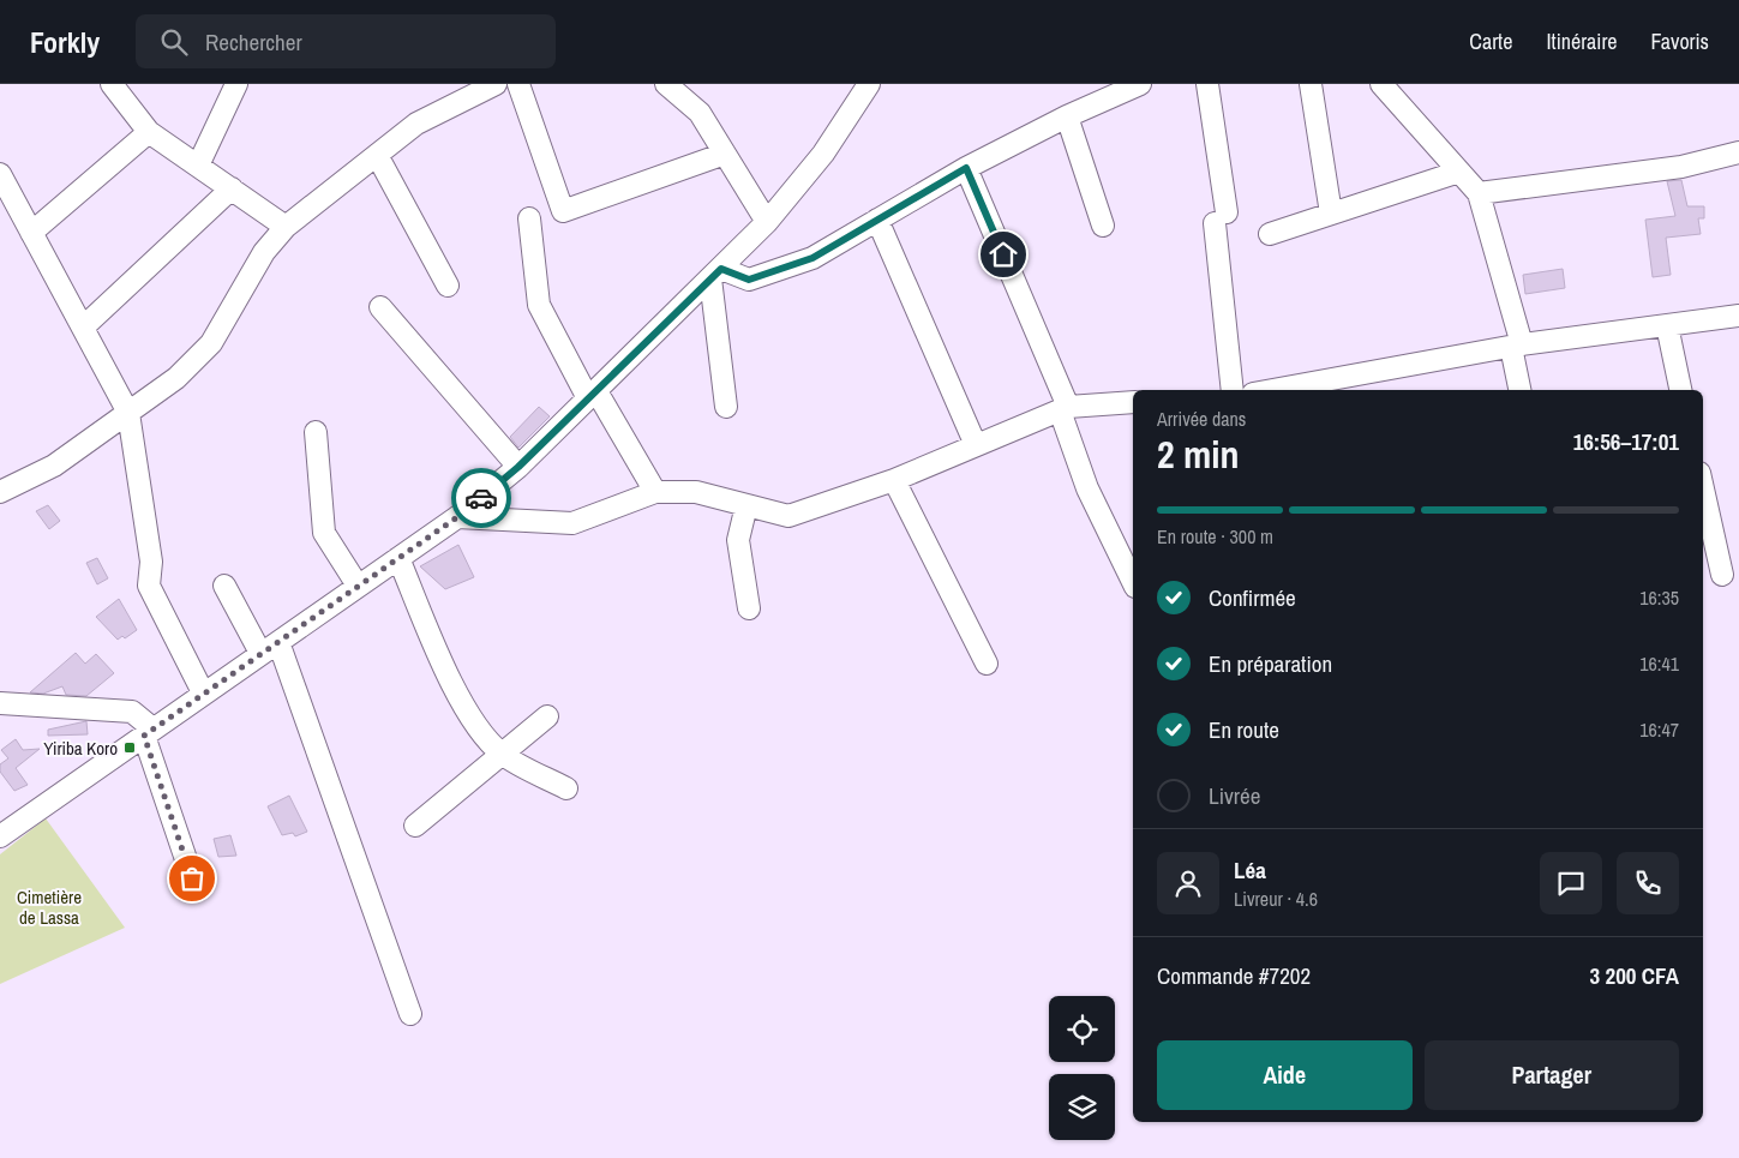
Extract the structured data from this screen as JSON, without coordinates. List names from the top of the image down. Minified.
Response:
{"parks":["Cimetière de Lassa"],"places":{"transit":["Yiriba Koro"]},"page":{"header":"Forkly","search":"Rechercher","nav":["Carte","Itinéraire","Favoris"],"heading":["2 min","Arrivée dans","16:56–17:01"],"panel":["Léa","Livreur · 4.6","Commande #7202","3 200 CFA"],"bar":"En route · 300 m","list":[["Confirmée","16:35"],["En préparation","16:41"],["En route","16:47"],"Livrée"],"buttons":["Aide","Partager"]}}
